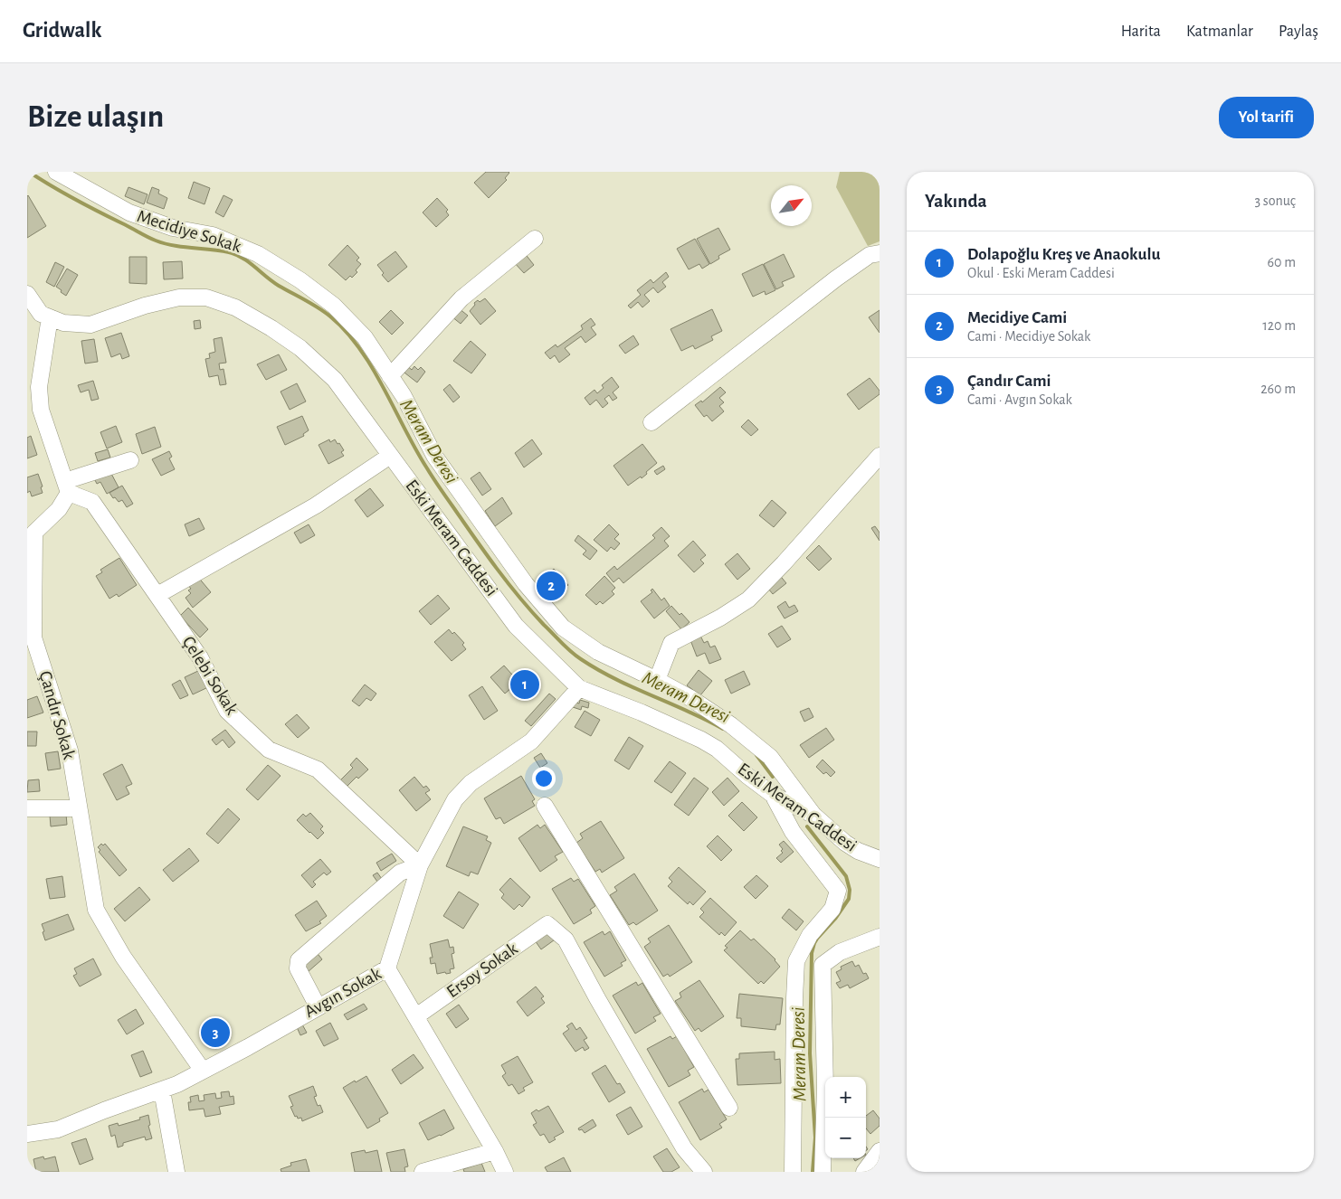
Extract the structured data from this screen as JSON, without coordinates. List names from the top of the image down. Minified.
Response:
{"streets":{"street":["Mecidiye Sokak","Eski Meram Caddesi","Çelebi Sokak","Çandır Sokak","Ersoy Sokak","Avgın Sokak"]},"crossings":[["Mecidiye Sokak","Eski Meram Caddesi"],["Eski Meram Caddesi","Avgın Sokak"],["Çelebi Sokak","Çandır Sokak"],["Çelebi Sokak","Avgın Sokak"],["Çandır Sokak","Avgın Sokak"]],"water":["Meram Deresi"],"north":"top right","page":{"header":"Gridwalk","nav":["Harita","Katmanlar","Paylaş"],"buttons":"Yol tarifi","title":"Bize ulaşın","heading":["Yakında","3 sonuç"],"list":[{"mark":"1","name":"Dolapoğlu Kreş ve Anaokulu","note":"Okul · Eski Meram Caddesi","value":"60 m"},{"mark":"2","name":"Mecidiye Cami","note":"Cami · Mecidiye Sokak","value":"120 m"},{"mark":"3","name":"Çandır Cami","note":"Cami · Avgın Sokak","value":"260 m"}],"pins":["2","1","3"],"map_buttons":["+","−"]}}
